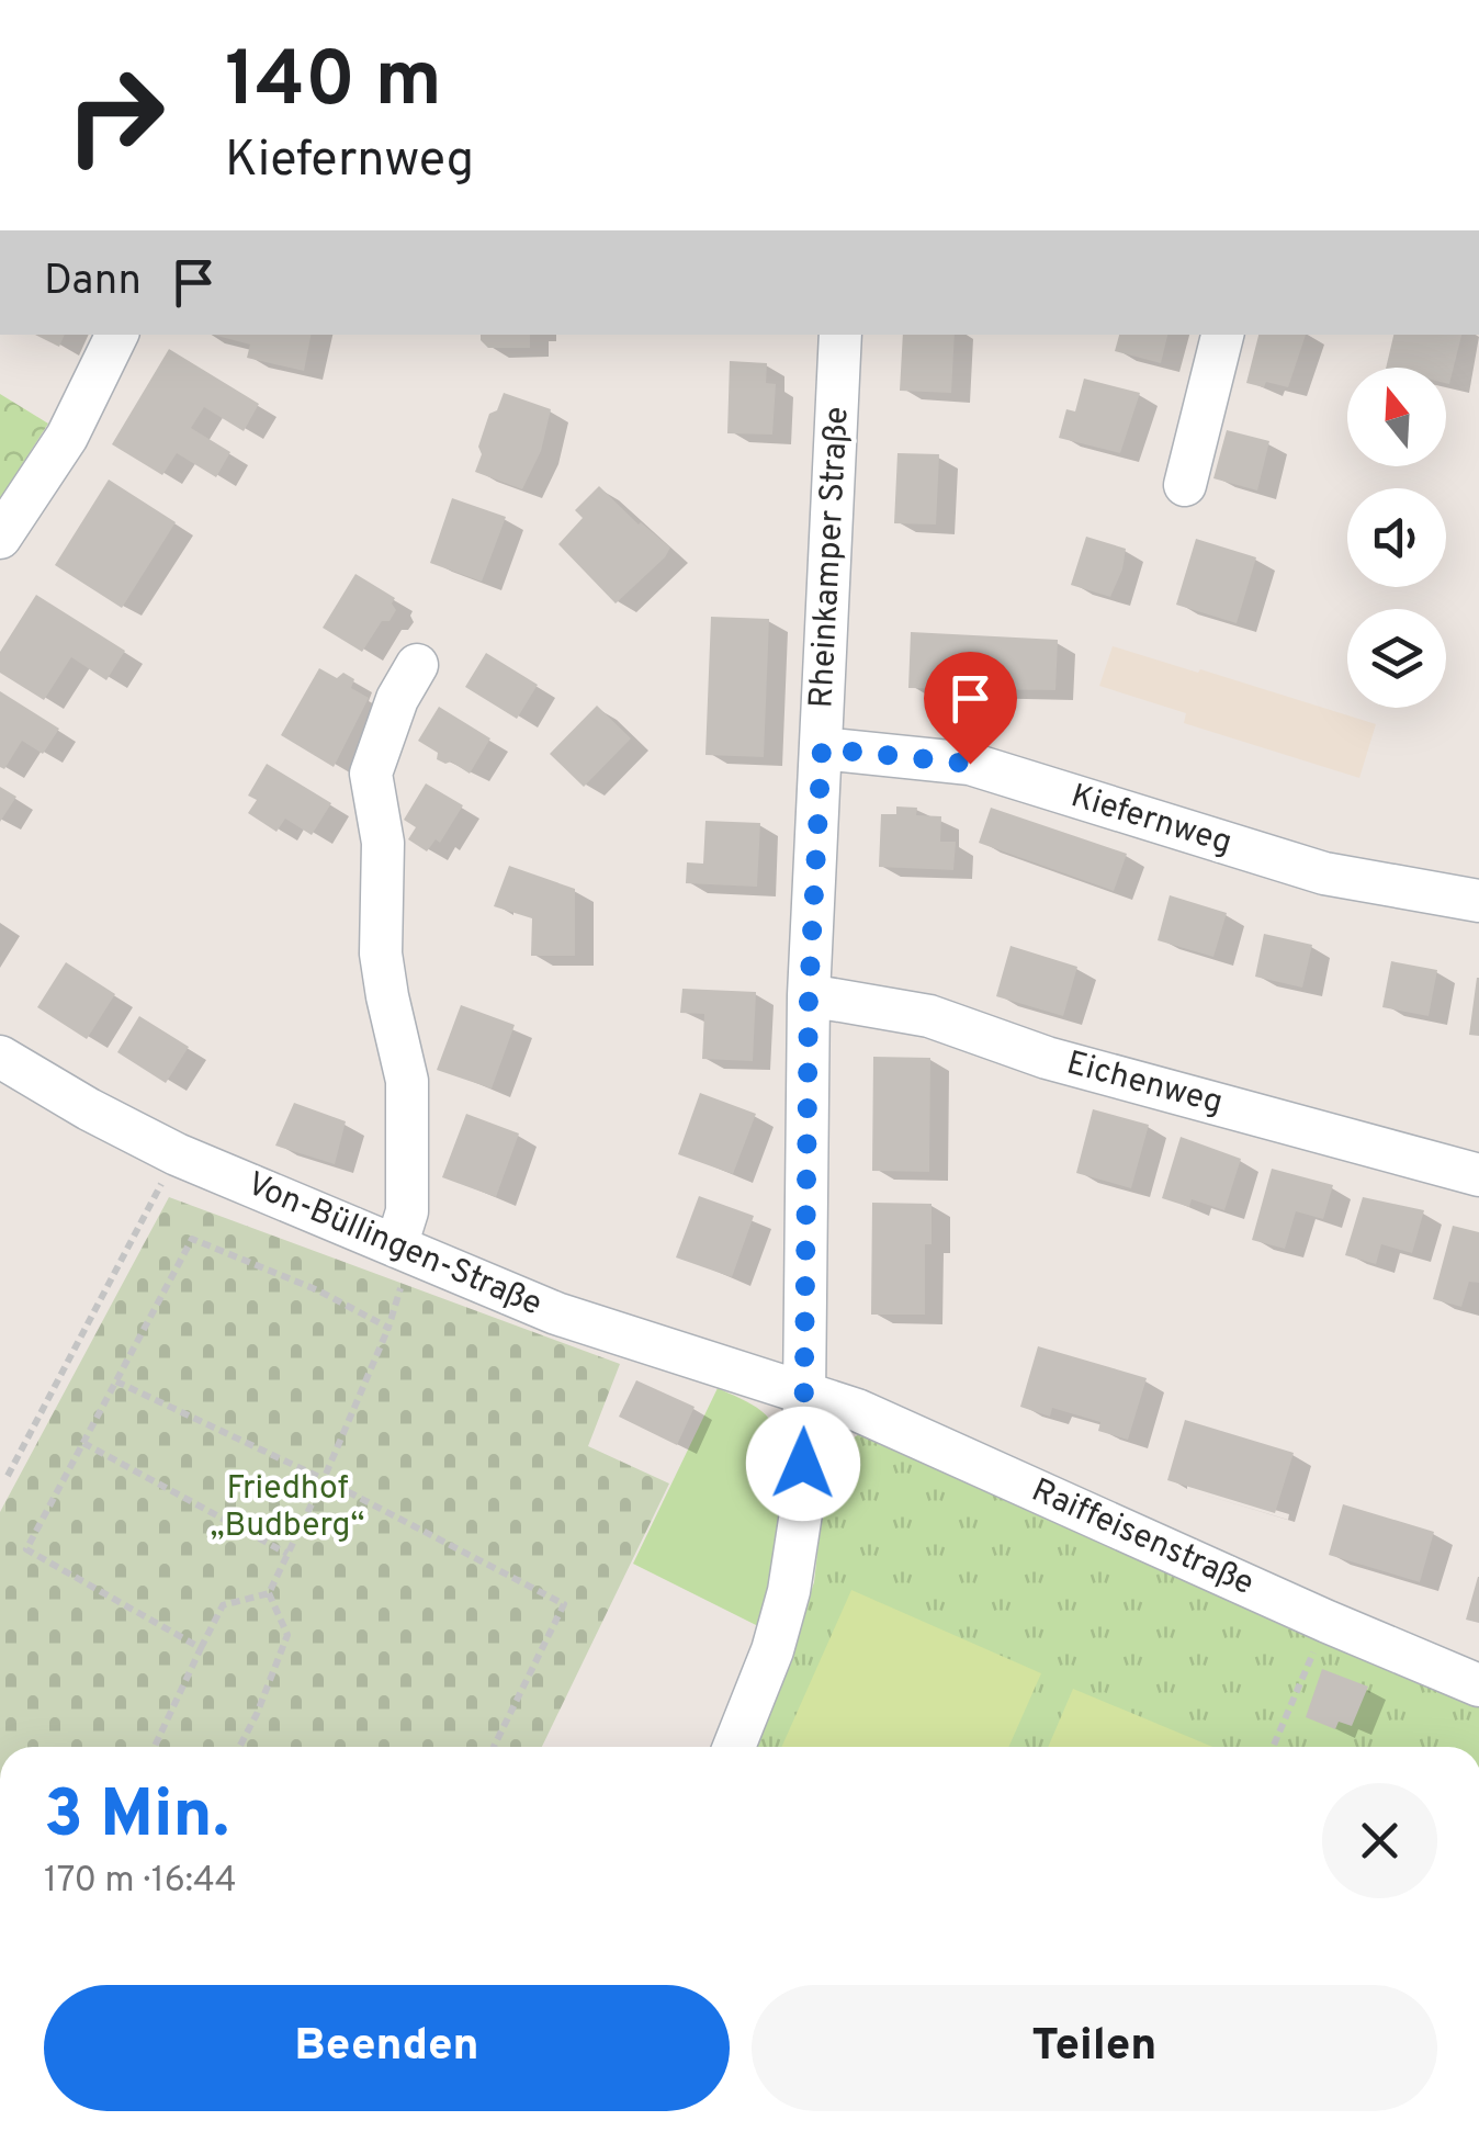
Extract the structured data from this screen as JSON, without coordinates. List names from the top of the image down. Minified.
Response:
{"streets":{"street":["Rheinkamper Straße","Kiefernweg","Eichenweg","Von-Büllingen-Straße","Raiffeisenstraße"]},"crossings":[["Rheinkamper Straße","Kiefernweg"],["Rheinkamper Straße","Eichenweg"],["Rheinkamper Straße","Von-Büllingen-Straße"],["Rheinkamper Straße","Raiffeisenstraße"],["Von-Büllingen-Straße","Raiffeisenstraße"]],"parks":["Friedhof „Budberg“"],"north":"top","page":{"turn":["140 m","Kiefernweg"],"then":"Dann","heading":["3 Min.","170 m · 16:44"],"buttons":["Beenden","Teilen"]}}
